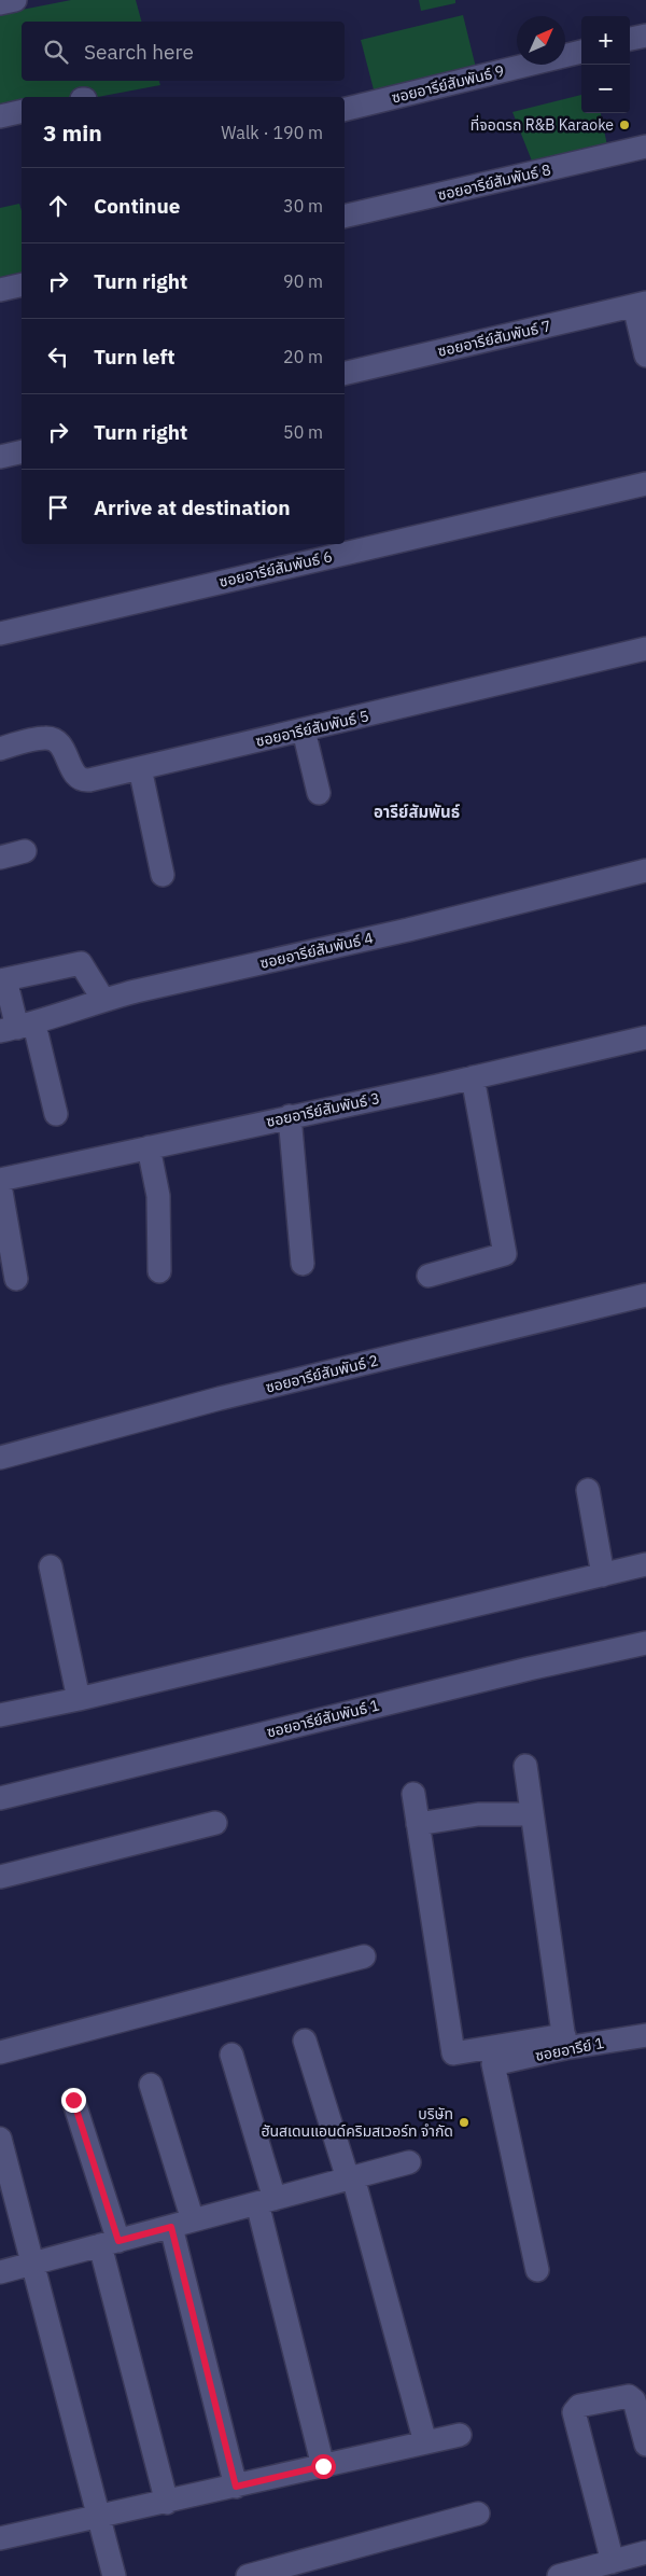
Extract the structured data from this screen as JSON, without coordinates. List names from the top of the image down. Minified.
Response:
{"streets":{"street":["ซอยอารีย์สัมพันธ์ 9","ซอยอารีย์สัมพันธ์ 8","ซอยอารีย์สัมพันธ์ 7","ซอยอารีย์สัมพันธ์ 6","ซอยอารีย์สัมพันธ์ 5","ซอยอารีย์สัมพันธ์ 4","ซอยอารีย์สัมพันธ์ 3","ซอยอารีย์สัมพันธ์ 2","ซอยอารีย์สัมพันธ์ 1","ซอยอารีย์ 1"]},"districts":["อารีย์สัมพันธ์"],"places":["ที่จอดรถ R&B Karaoke","บริษัท ฮันสเดนแอนด์คริมสเวอร์ท จำกัด"],"north":"top right","page":{"map_buttons":["+","−"],"search":"Search here","heading":["3 min","Walk · 190 m"],"list":[["Continue","30 m"],["Turn right","90 m"],["Turn left","20 m"],["Turn right","50 m"],"Arrive at destination"]}}
